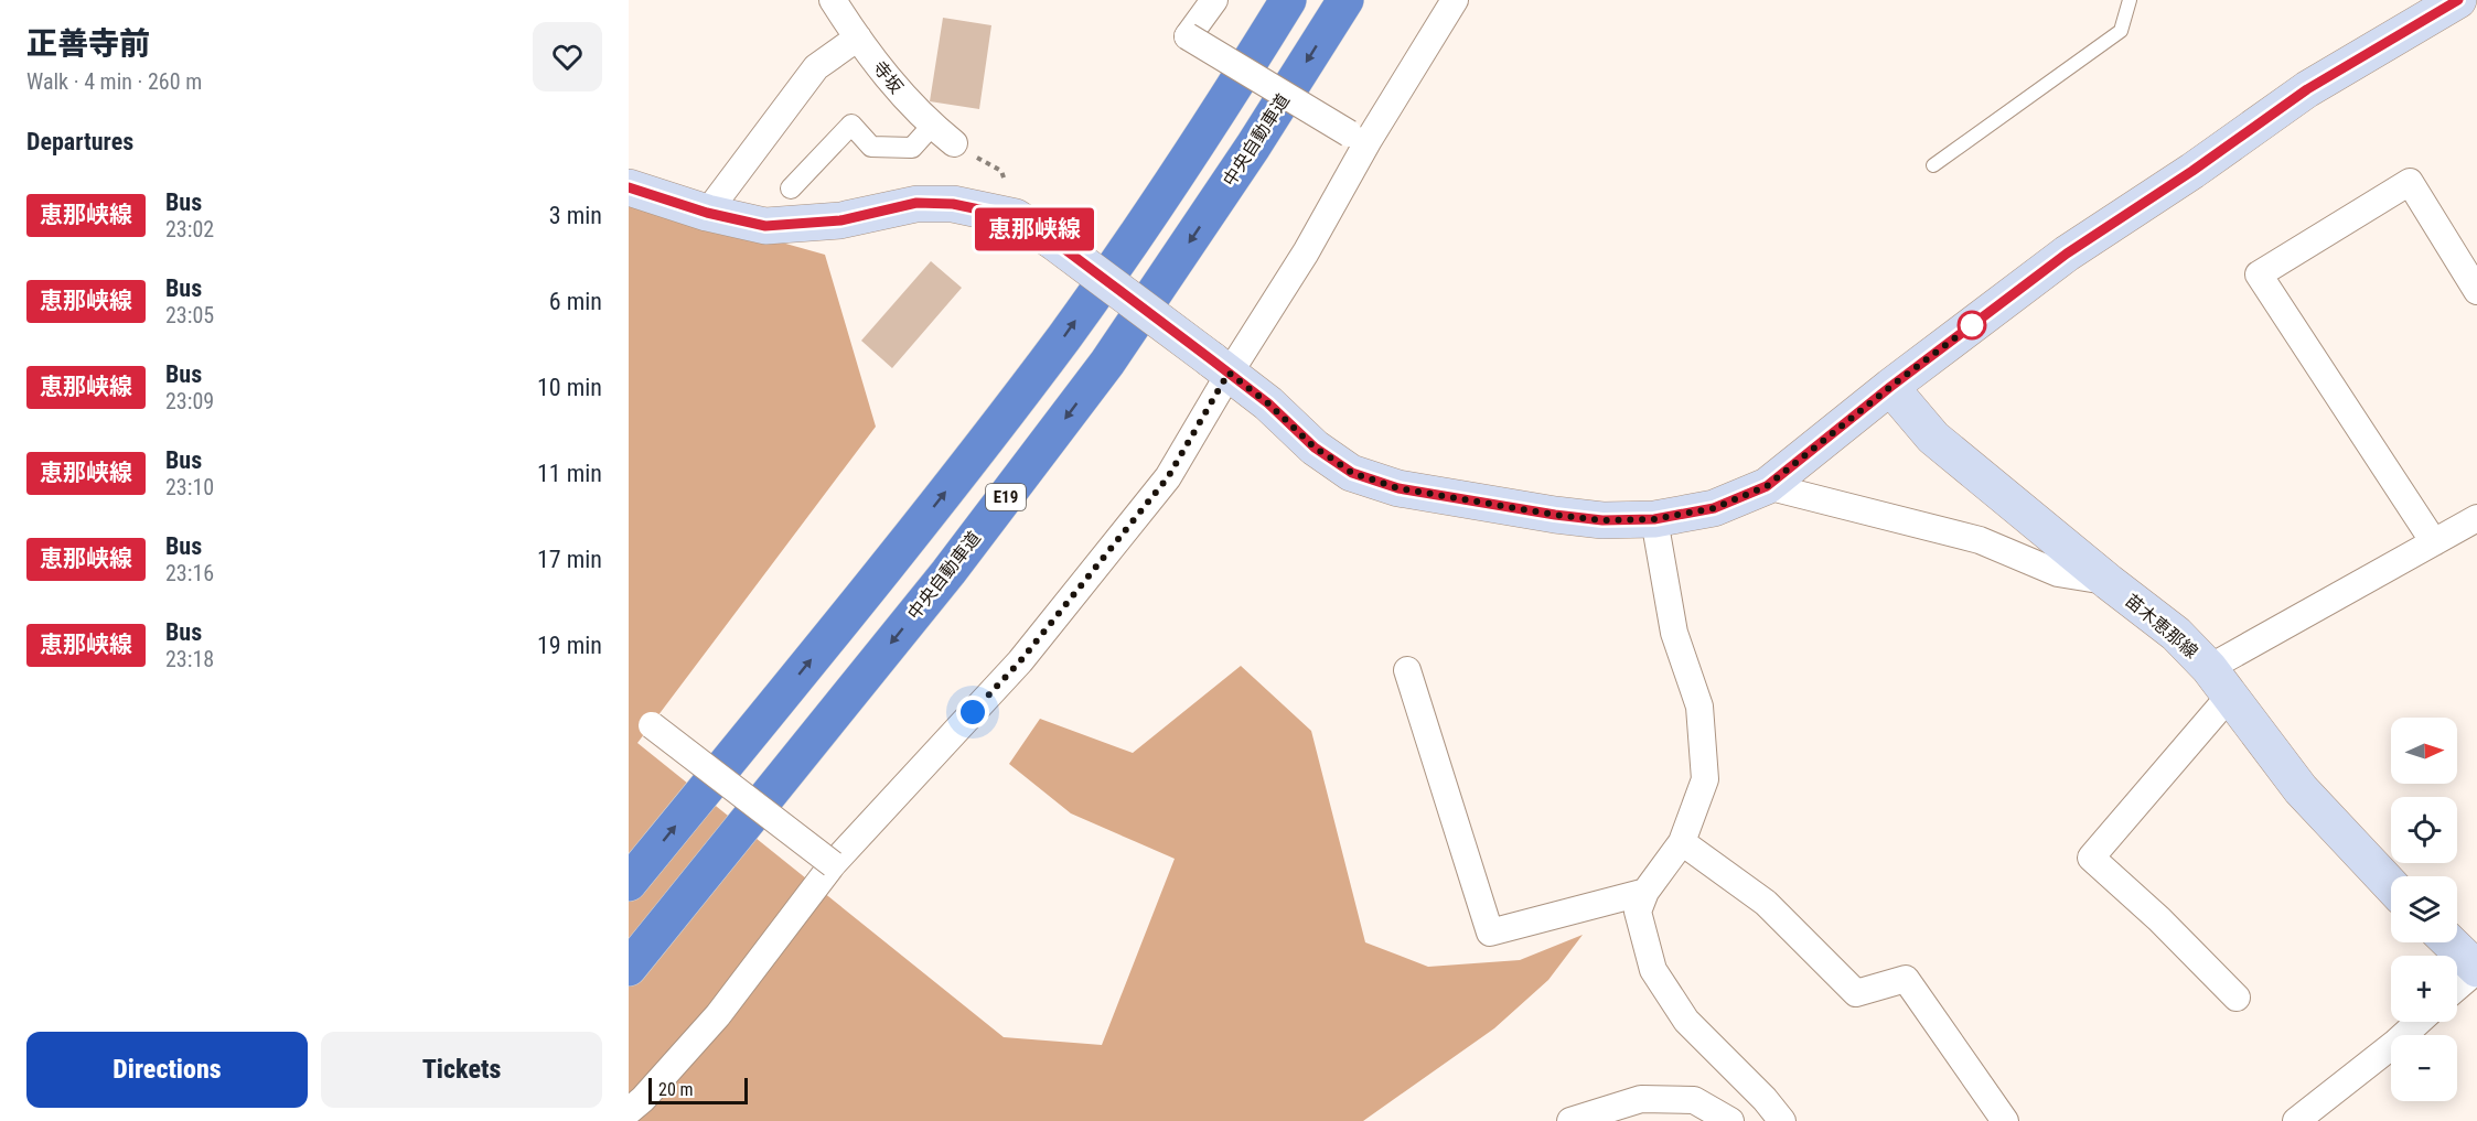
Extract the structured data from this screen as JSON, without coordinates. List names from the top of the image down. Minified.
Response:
{"streets":{"highway":["中央自動車道","E19"],"main road":["苗木恵那線"],"street":["寺坂"]},"lines":["bus line 恵那峡線"],"scale_bar":"20 m","north":"right","page":{"heading":[["正善寺前","Walk · 4 min · 260 m"],"Departures"],"on_map":"恵那峡線","list":[{"mark":"恵那峡線","name":"Bus","note":"23:02","value":"3 min"},{"mark":"恵那峡線","name":"Bus","note":"23:05","value":"6 min"},{"mark":"恵那峡線","name":"Bus","note":"23:09","value":"10 min"},{"mark":"恵那峡線","name":"Bus","note":"23:10","value":"11 min"},{"mark":"恵那峡線","name":"Bus","note":"23:16","value":"17 min"},{"mark":"恵那峡線","name":"Bus","note":"23:18","value":"19 min"}],"map_buttons":["+","−"],"buttons":["Directions","Tickets"],"scale":"20 m"}}
